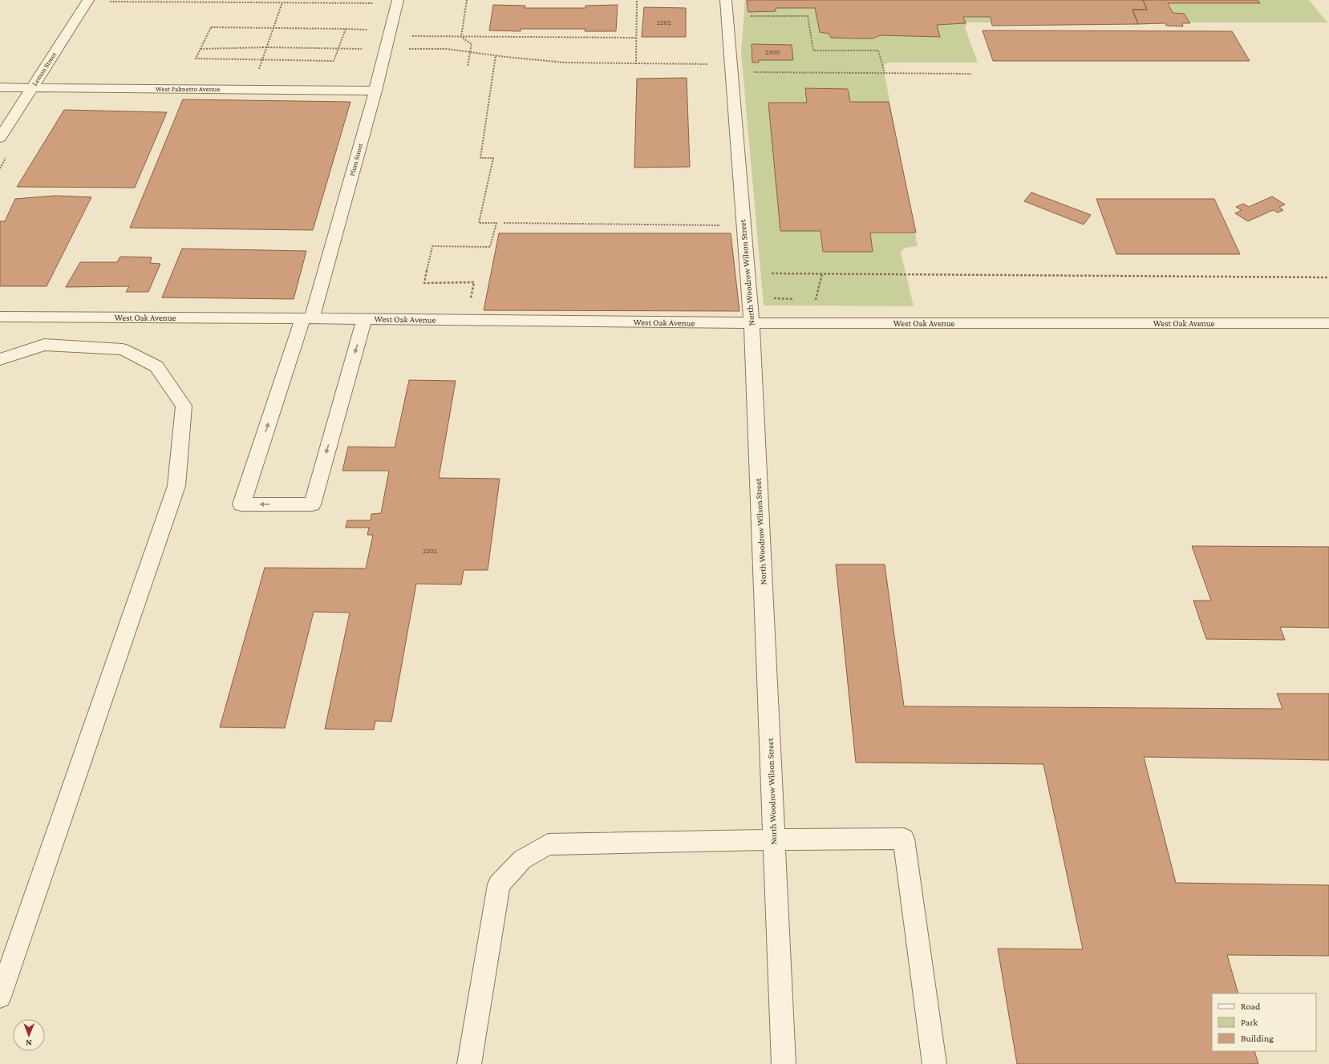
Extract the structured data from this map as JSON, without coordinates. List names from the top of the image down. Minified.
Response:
{"streets":{"street":["Lemon Street","West Palmetto Avenue","Plum Street","North Woodrow Wilson Street","West Oak Avenue"]},"crossings":[["Lemon Street","West Palmetto Avenue"],["West Palmetto Avenue","Plum Street"],["Plum Street","West Oak Avenue"],["North Woodrow Wilson Street","West Oak Avenue"]],"house_numbers":["2202","2300","2202"],"legend":["Road","Park","Building"],"north":"bottom"}
